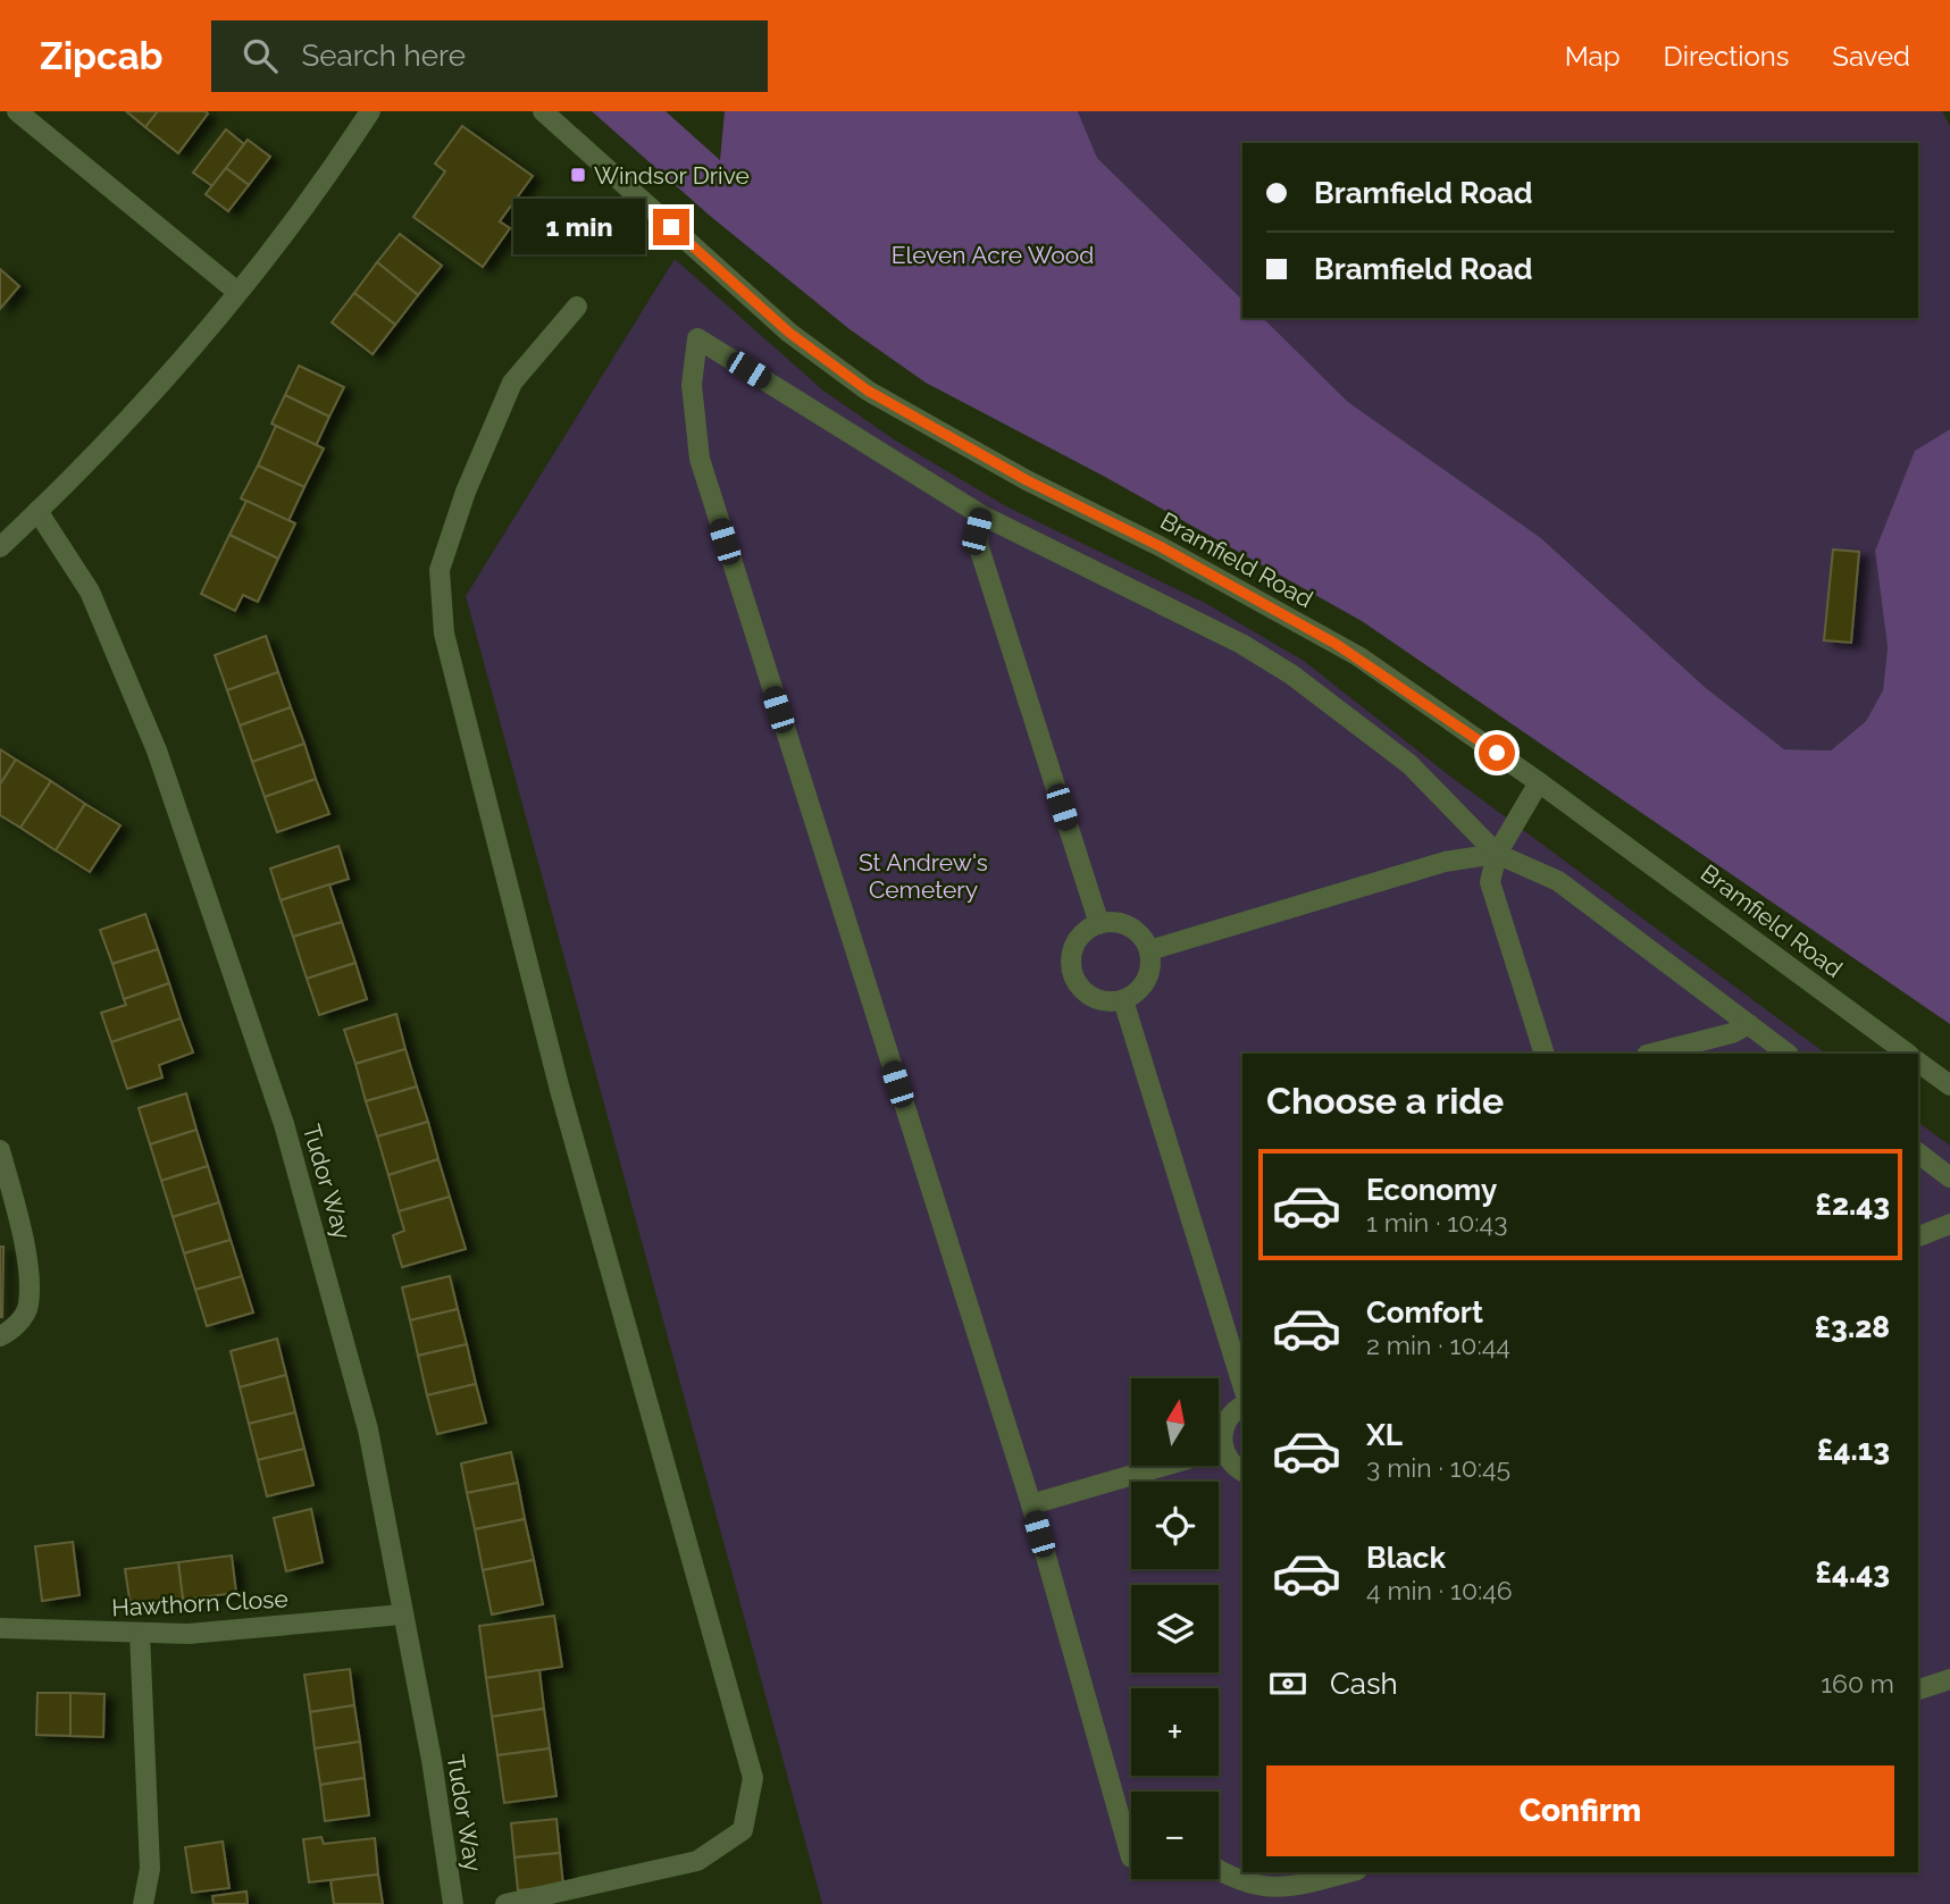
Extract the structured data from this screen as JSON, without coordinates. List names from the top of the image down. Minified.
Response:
{"streets":{"street":["Bramfield Road","Tudor Way","Hawthorn Close"]},"crossings":[["Tudor Way","Hawthorn Close"]],"parks":["Eleven Acre Wood","St Andrew's Cemetery"],"places":{"transit":["Windsor Drive"]},"north":"top","page":{"header":"Zipcab","search":"Search here","nav":["Map","Directions","Saved"],"banner":["Bramfield Road","Bramfield Road"],"bubble":"1 min","heading":"Choose a ride","list":[{"name":"Economy","note":"1 min · 10:43","value":"£2.43"},{"name":"Comfort","note":"2 min · 10:44","value":"£3.28"},{"name":"XL","note":"3 min · 10:45","value":"£4.13"},{"name":"Black","note":"4 min · 10:46","value":"£4.43"}],"map_buttons":["+","−"],"pay":["Cash","160 m"],"buttons":"Confirm"}}
